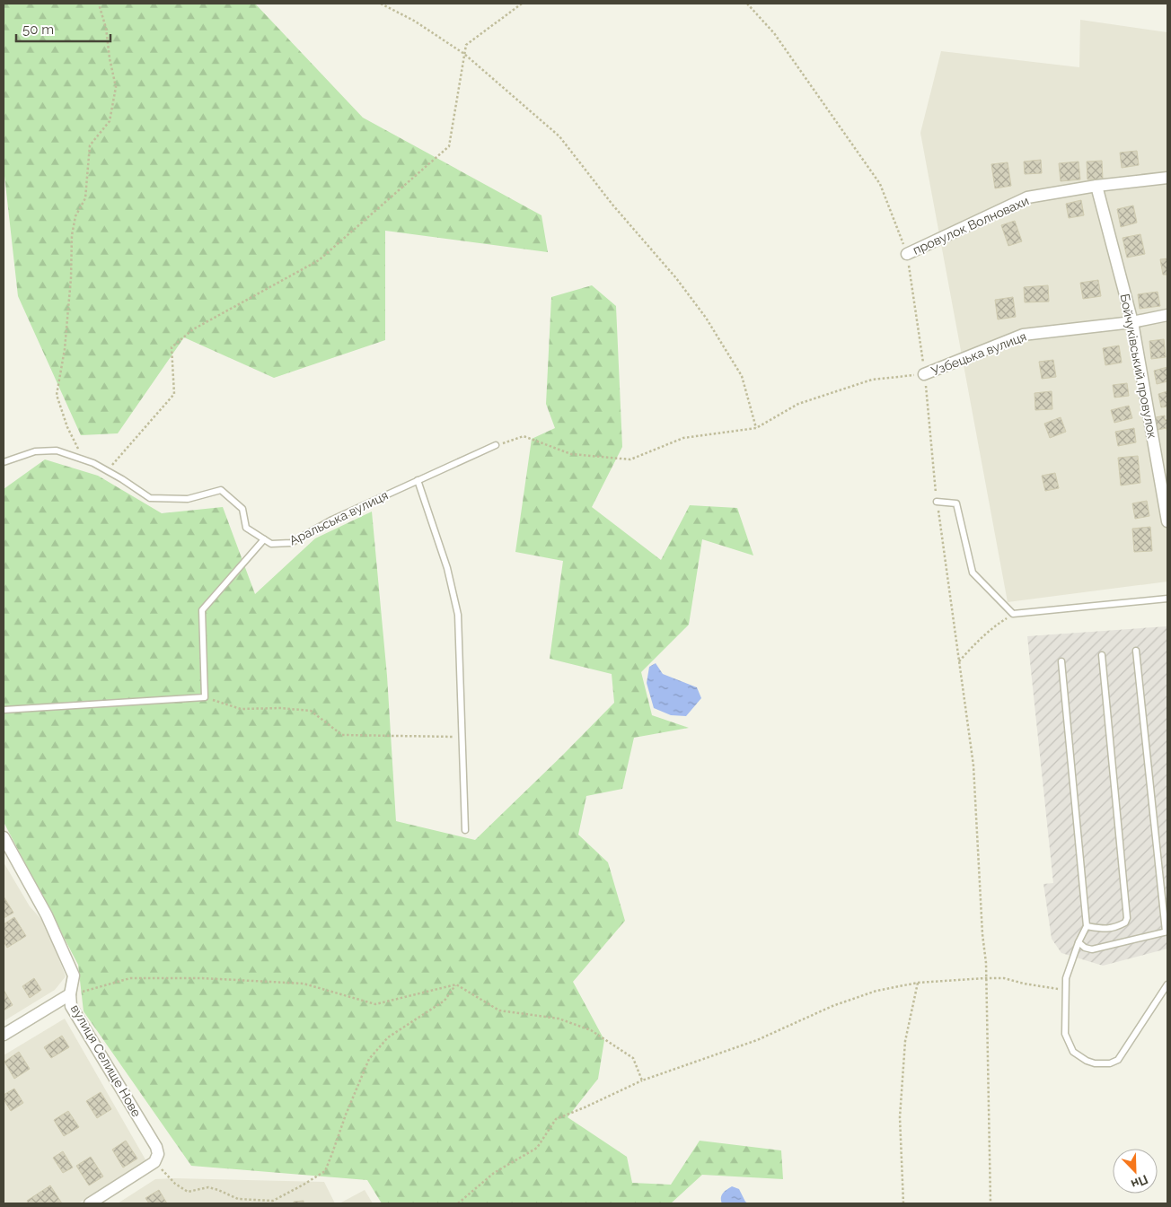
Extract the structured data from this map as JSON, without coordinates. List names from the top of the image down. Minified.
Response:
{"streets":{"street":["провулок Волновахи","Узбецька вулиця","Бойчуківський провулок","вулиця Селище Нове"],"lane":["Аральська вулиця"]},"crossings":[["провулок Волновахи","Бойчуківський провулок"],["Узбецька вулиця","Бойчуківський провулок"]],"scale_bar":"50 m","north":"bottom right"}
